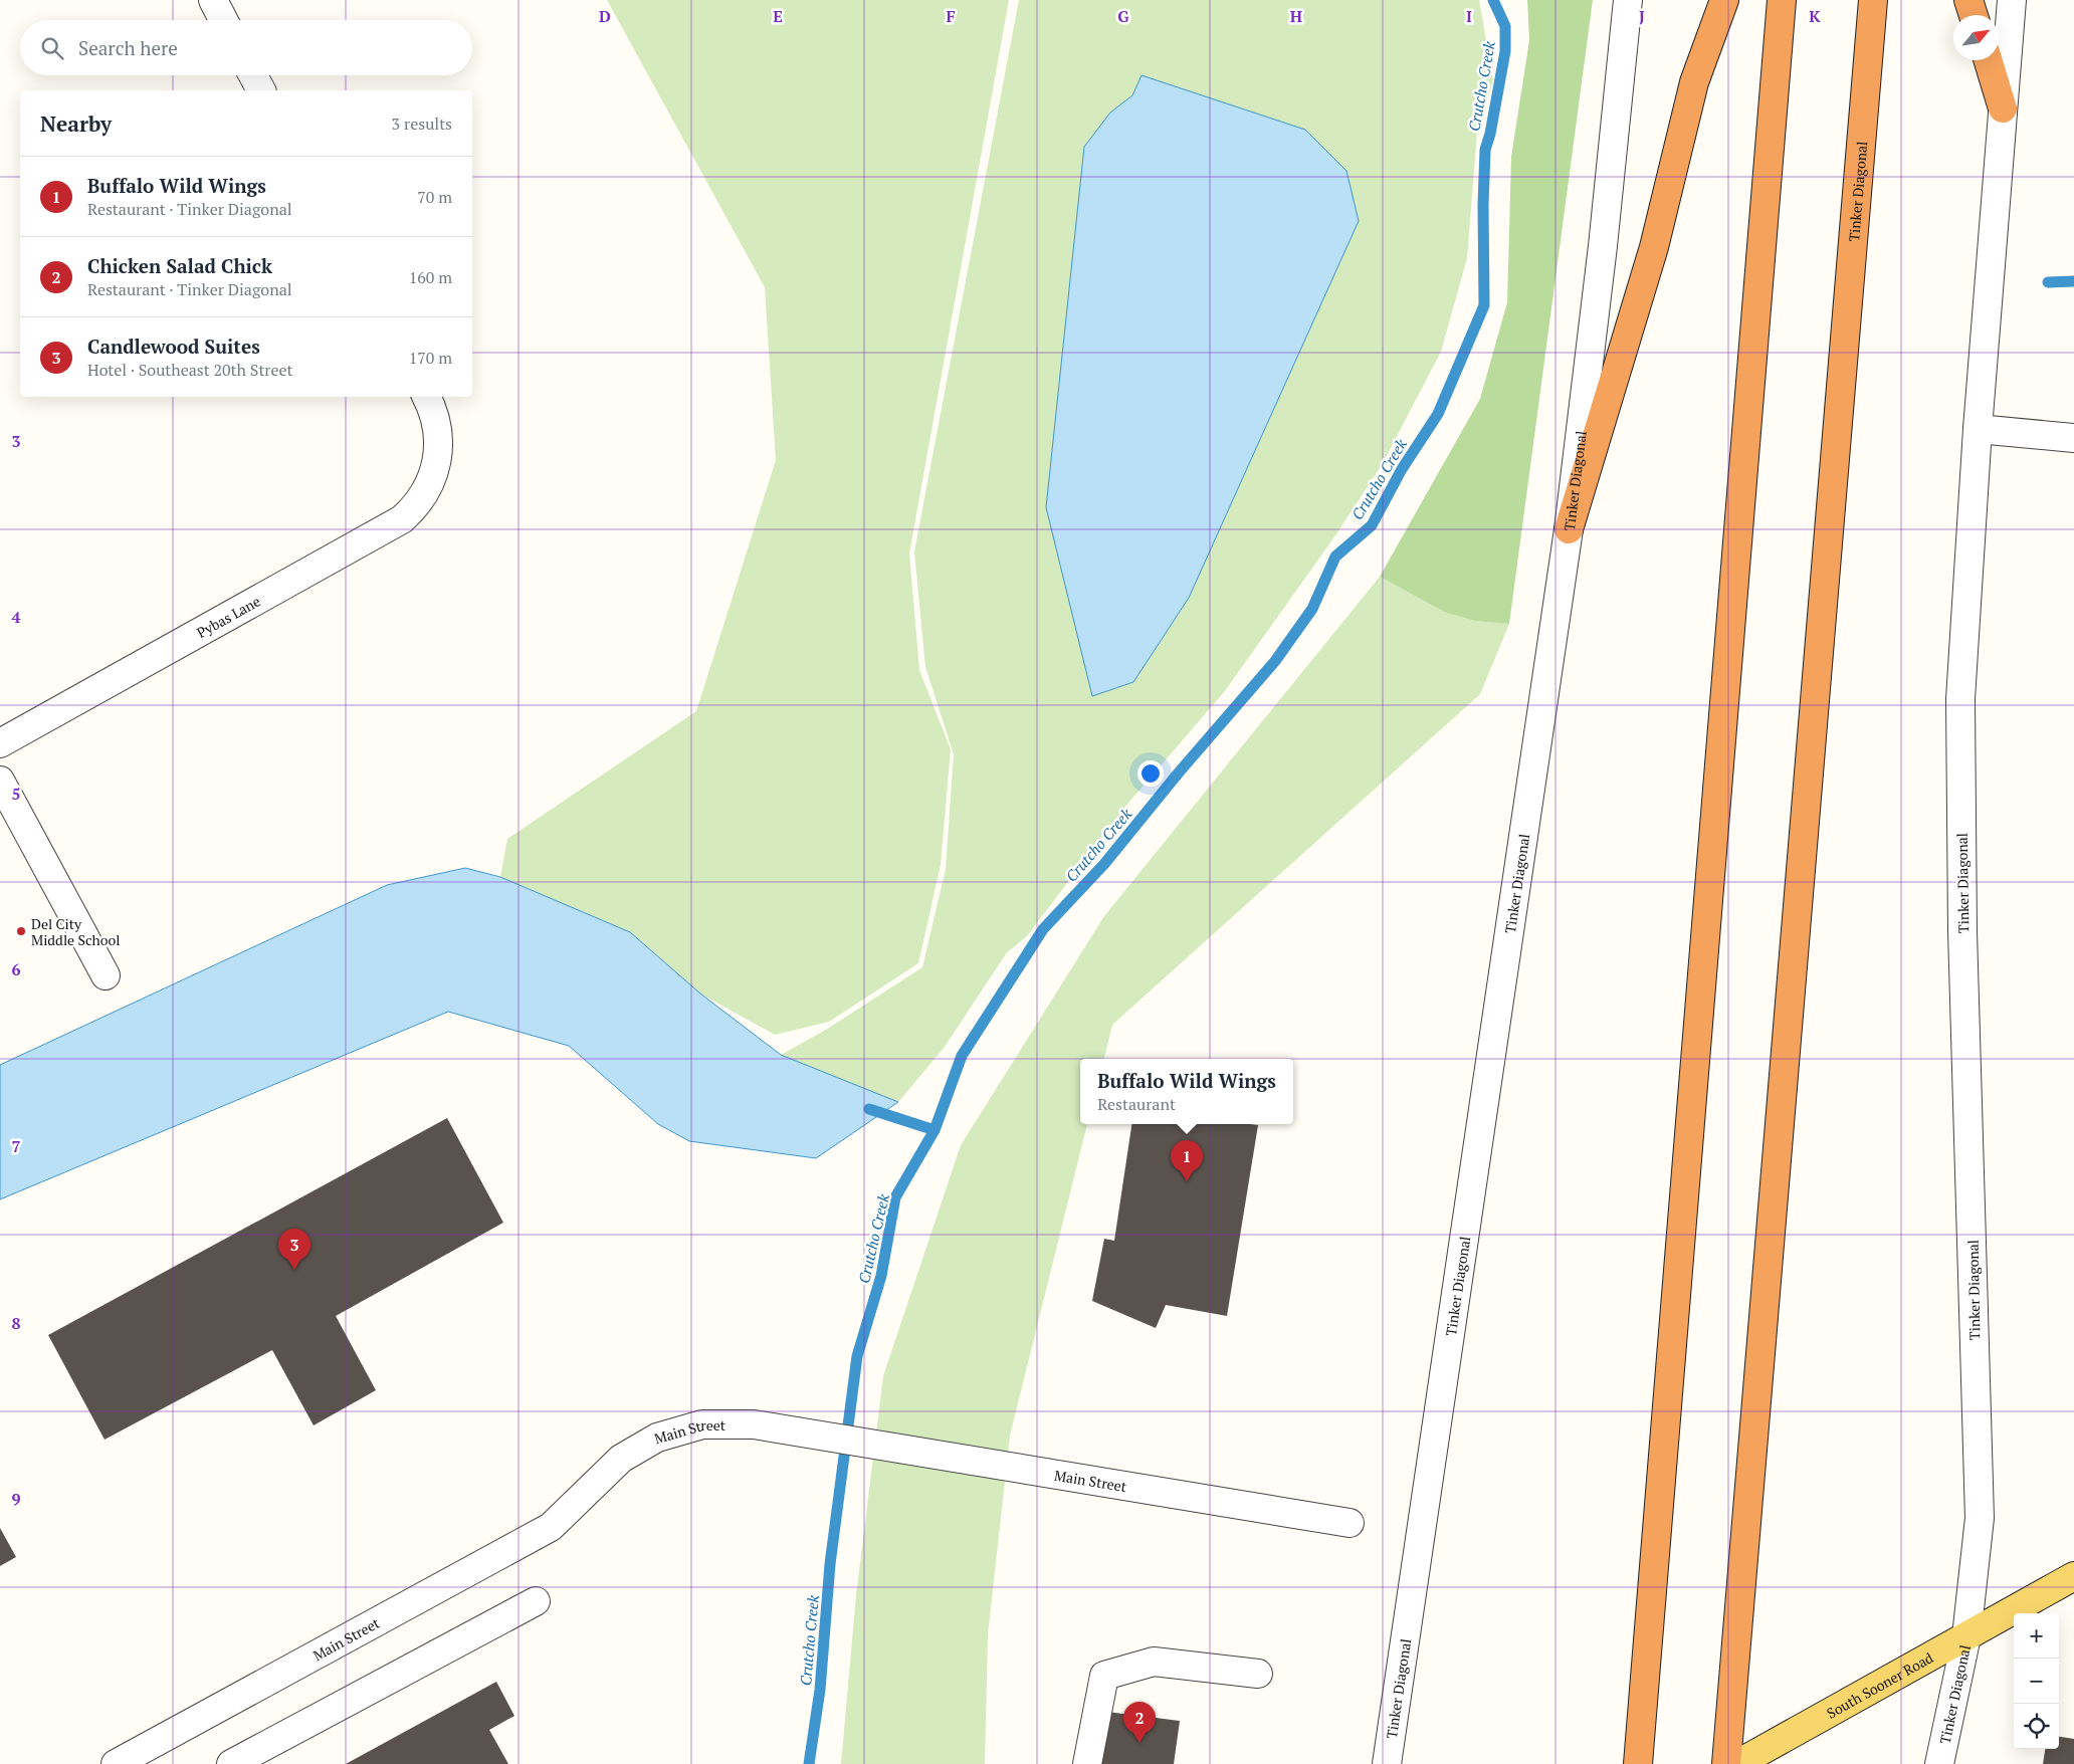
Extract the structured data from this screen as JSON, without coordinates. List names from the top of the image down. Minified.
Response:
{"streets":{"highway":["Tinker Diagonal"],"main road":["South Sooner Road"],"street":["Pybas Lane","Main Street"]},"crossings":[["Tinker Diagonal","South Sooner Road"]],"water":["Crutcho Creek"],"places":["Del City Middle School"],"north":"top right","page":{"search":"Search here","heading":["Nearby","3 results"],"list":[{"mark":"1","name":"Buffalo Wild Wings","note":"Restaurant · Tinker Diagonal","value":"70 m"},{"mark":"2","name":"Chicken Salad Chick","note":"Restaurant · Tinker Diagonal","value":"160 m"},{"mark":"3","name":"Candlewood Suites","note":"Hotel · Southeast 20th Street","value":"170 m"}],"popup":["Buffalo Wild Wings","Restaurant"],"pins":["1","3","2"],"map_buttons":["+","−"]},"grid":{"columns":["D","E","F","G","H","I","J","K"],"rows":["3","4","5","6","7","8","9"]}}
